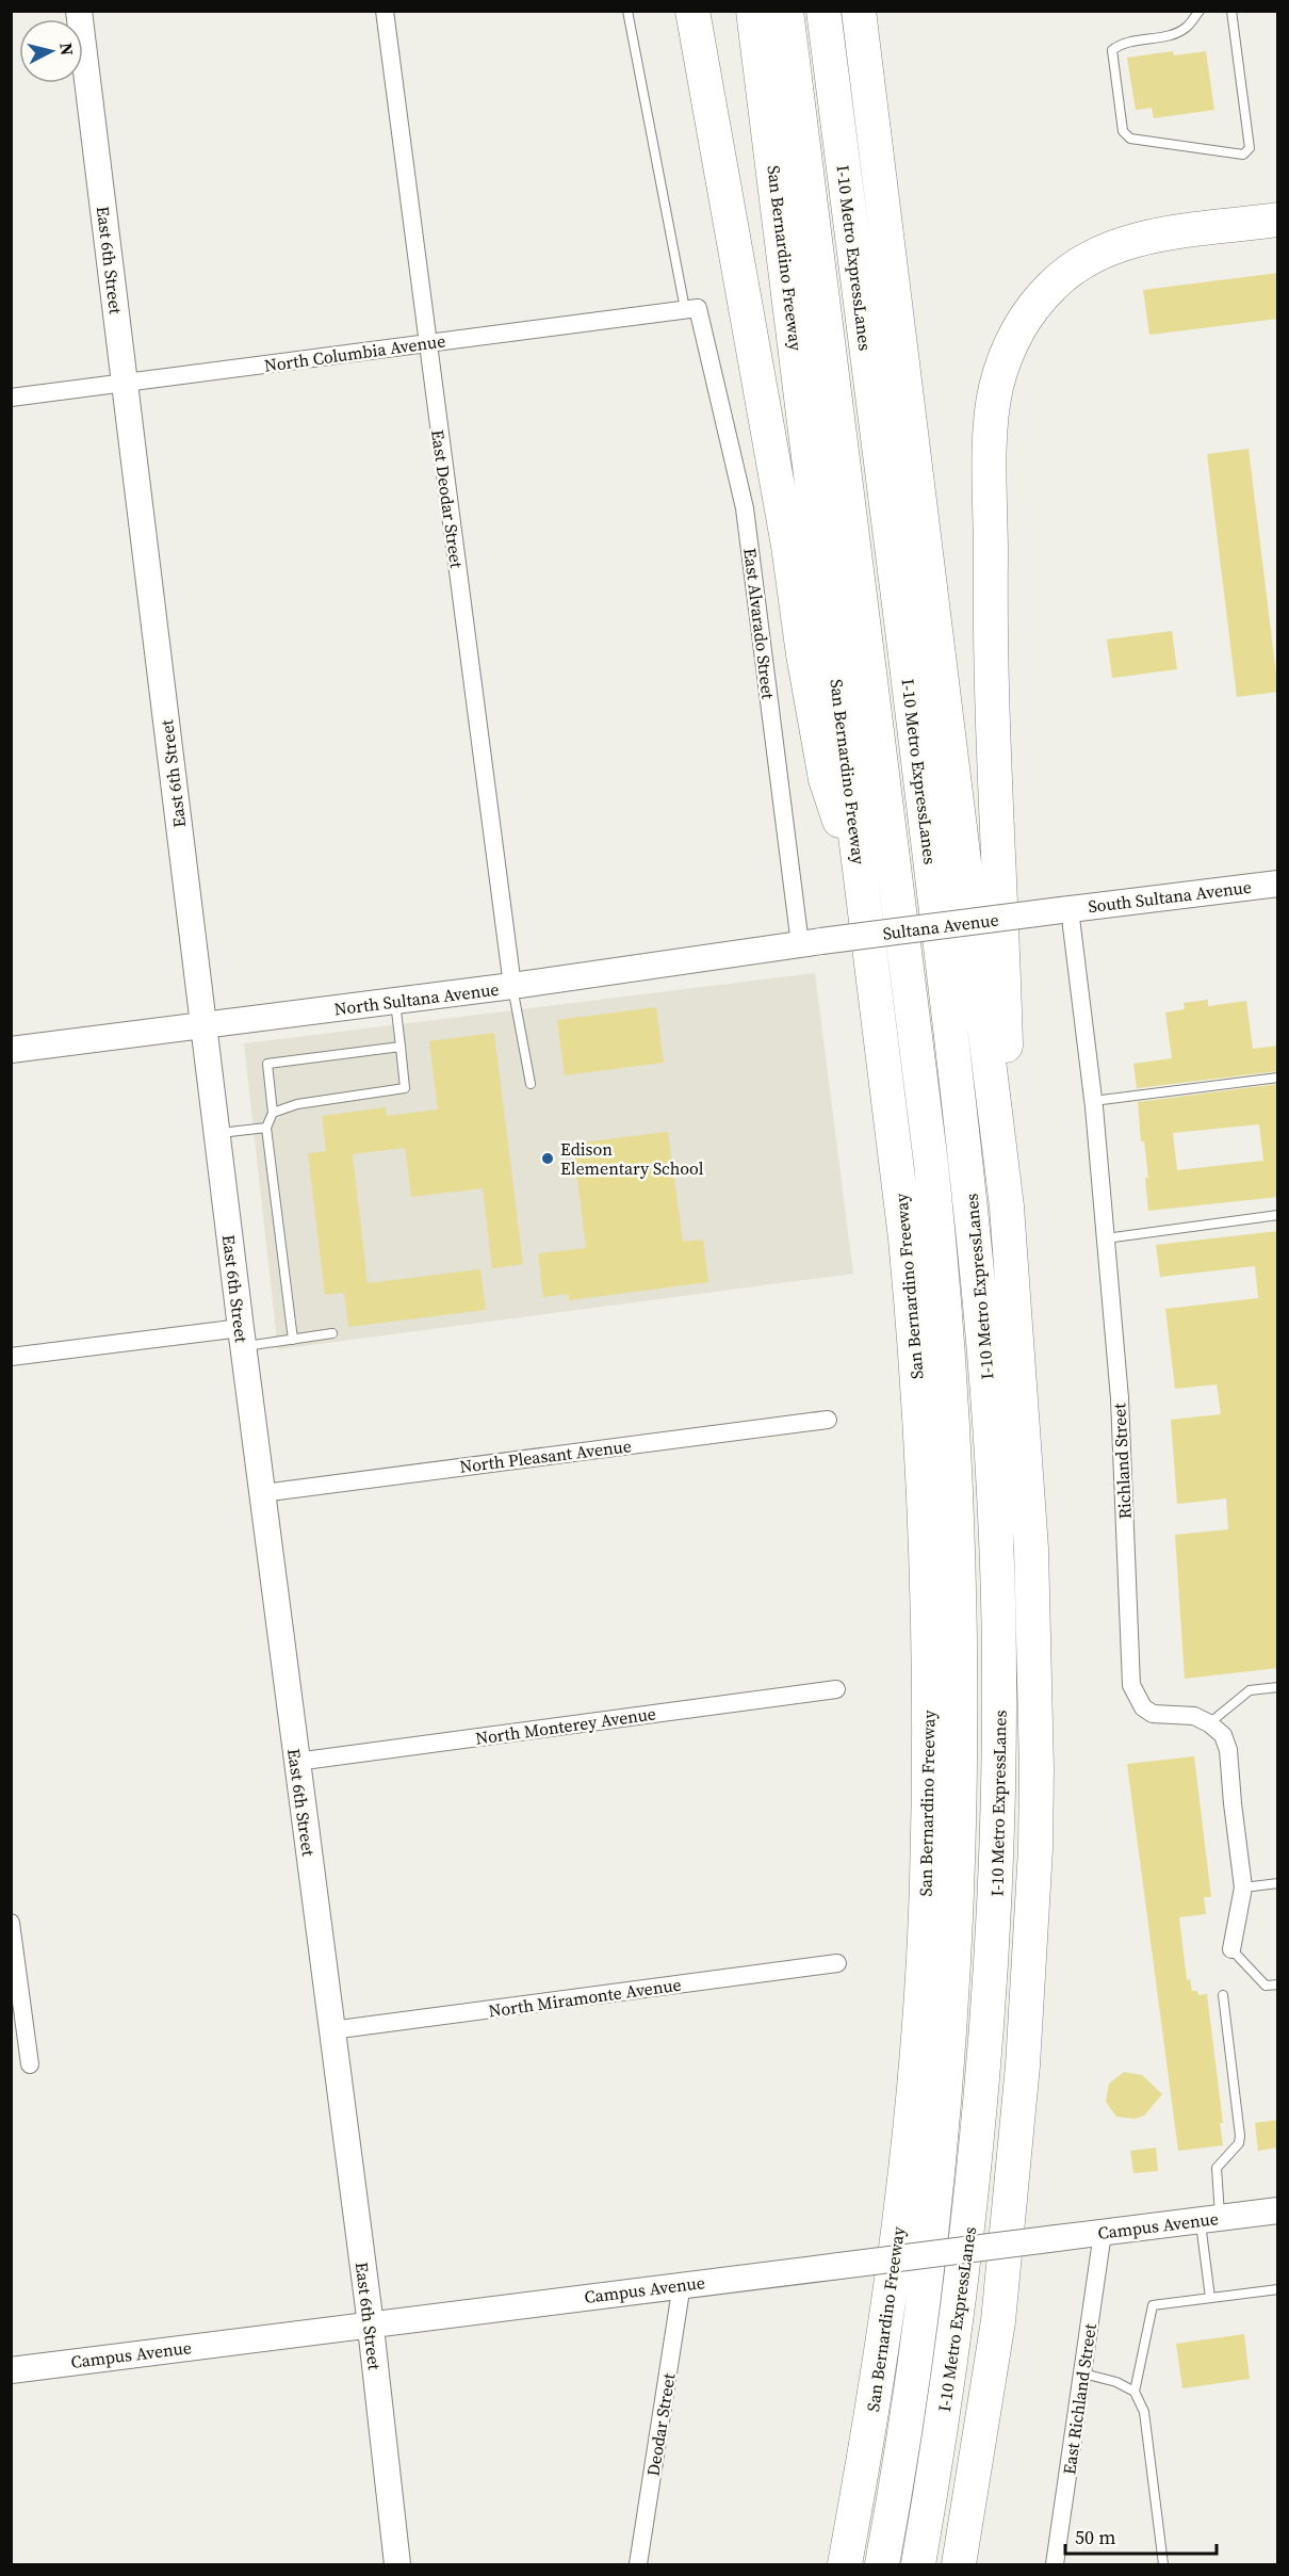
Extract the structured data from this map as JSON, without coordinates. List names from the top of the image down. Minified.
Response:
{"streets":{"highway":["San Bernardino Freeway","I-10 Metro ExpressLanes"],"main road":["East 6th Street","South Sultana Avenue","Sultana Avenue","North Sultana Avenue","Campus Avenue"],"street":["North Columbia Avenue","East Deodar Street","East Alvarado Street","North Pleasant Avenue","Richland Street","North Monterey Avenue","North Miramonte Avenue","East Richland Street","Deodar Street"]},"crossings":[["East 6th Street","North Columbia Avenue"],["East 6th Street","North Sultana Avenue"],["East 6th Street","North Pleasant Avenue"],["East 6th Street","North Monterey Avenue"],["East 6th Street","North Miramonte Avenue"],["East 6th Street","Campus Avenue"],["North Columbia Avenue","East Deodar Street"],["North Columbia Avenue","East Alvarado Street"],["East Deodar Street","North Sultana Avenue"],["East Alvarado Street","Sultana Avenue"],["East Alvarado Street","North Sultana Avenue"],["South Sultana Avenue","Sultana Avenue"],["South Sultana Avenue","Richland Street"],["Sultana Avenue","North Sultana Avenue"],["Sultana Avenue","Richland Street"],["Campus Avenue","East Richland Street"],["Campus Avenue","Deodar Street"]],"places":["Edison Elementary School"],"scale_bar":"50 m","north":"right"}
